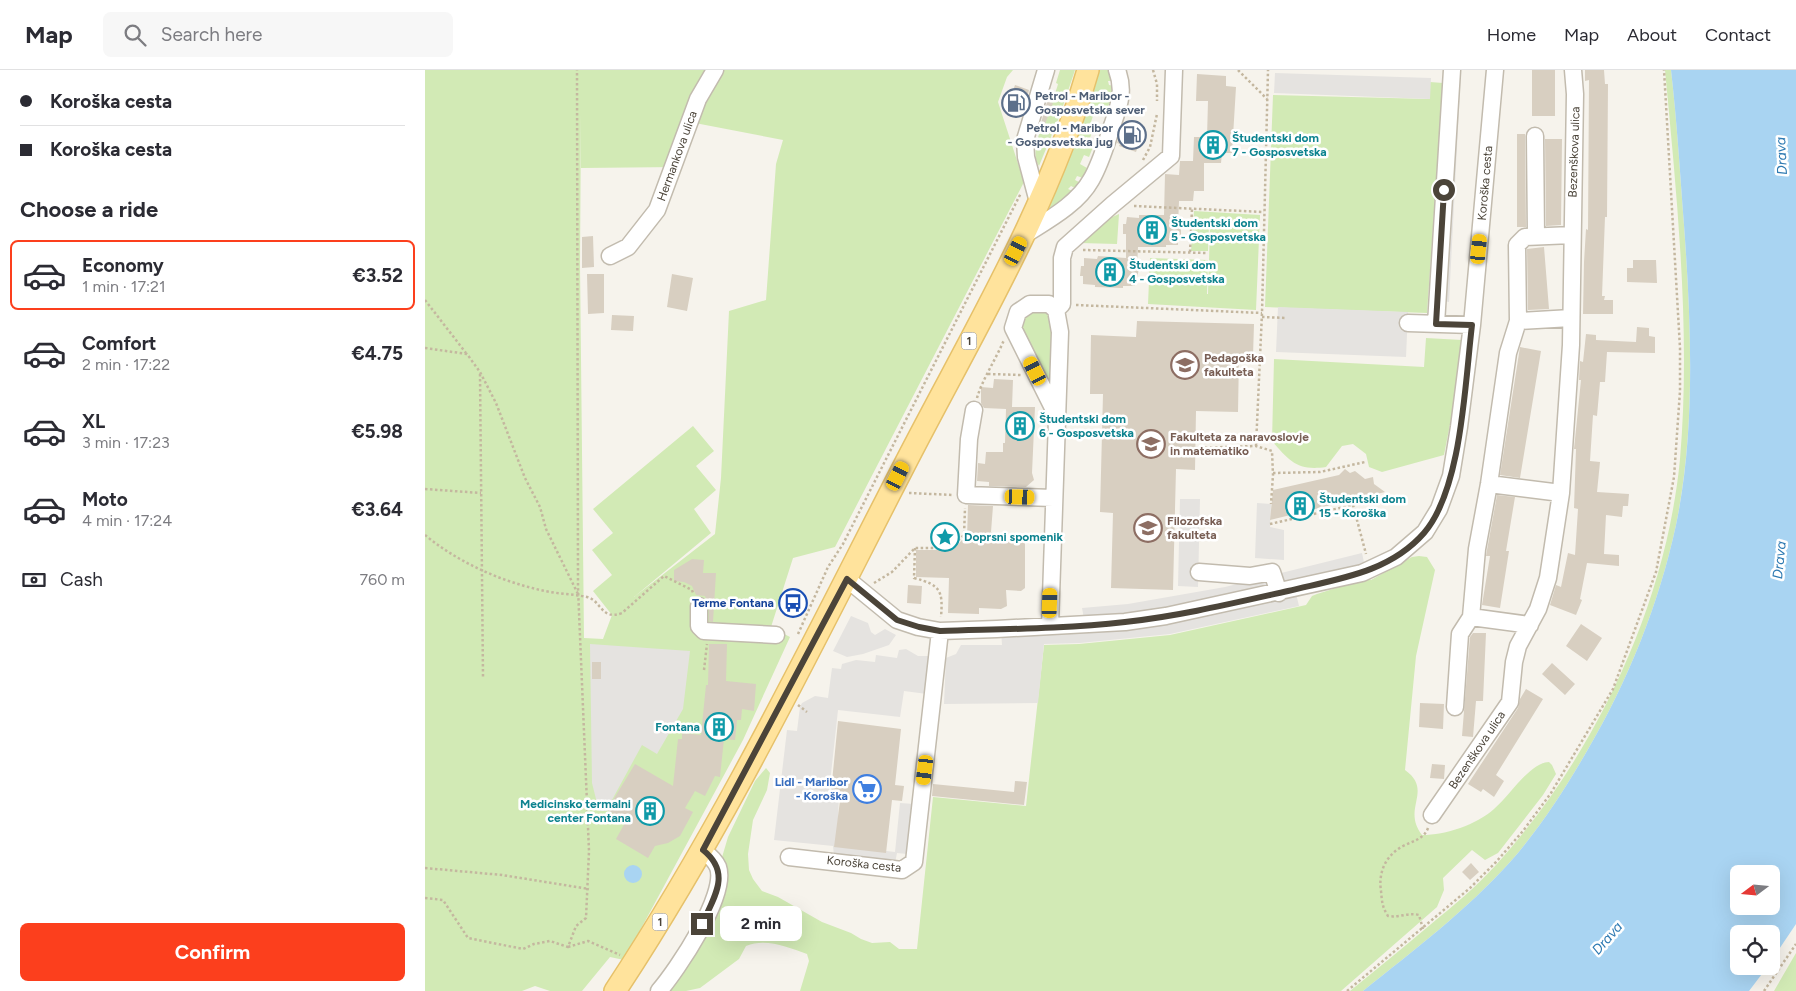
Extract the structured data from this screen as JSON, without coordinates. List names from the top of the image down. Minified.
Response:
{"streets":{"main road":["1"],"street":["Bezenškova ulica","Hermankova ulica","Koroška cesta"]},"crossings":[["Koroška cesta","1"]],"water":["Drava"],"places":{"fuel station":["Petrol - Maribor - Gosposvetska sever","Petrol - Maribor - Gosposvetska jug"],"building":["Študentski dom 7 - Gosposvetska","Študentski dom 5 - Gosposvetska","Študentski dom 4 - Gosposvetska","Študentski dom 6 - Gosposvetska","Študentski dom 15 - Koroška","Fontana","Medicinsko termalni center Fontana"],"school or university":["Pedagoška fakulteta","Fakulteta za naravoslovje in matematiko","Filozofska fakulteta"],"place":["Doprsni spomenik"],"bus stop":["Terme Fontana"],"supermarket":["Lidl - Maribor - Koroška"]},"north":"left","page":{"header":"Map","search":"Search here","nav":["Home","Map","About","Contact"],"banner":["Koroška cesta","Koroška cesta"],"heading":"Choose a ride","list":[{"name":"Economy","note":"1 min · 17:21","value":"€3.52"},{"name":"Comfort","note":"2 min · 17:22","value":"€4.75"},{"name":"XL","note":"3 min · 17:23","value":"€5.98"},{"name":"Moto","note":"4 min · 17:24","value":"€3.64"}],"pay":["Cash","760 m"],"bubble":"2 min","buttons":"Confirm"}}
